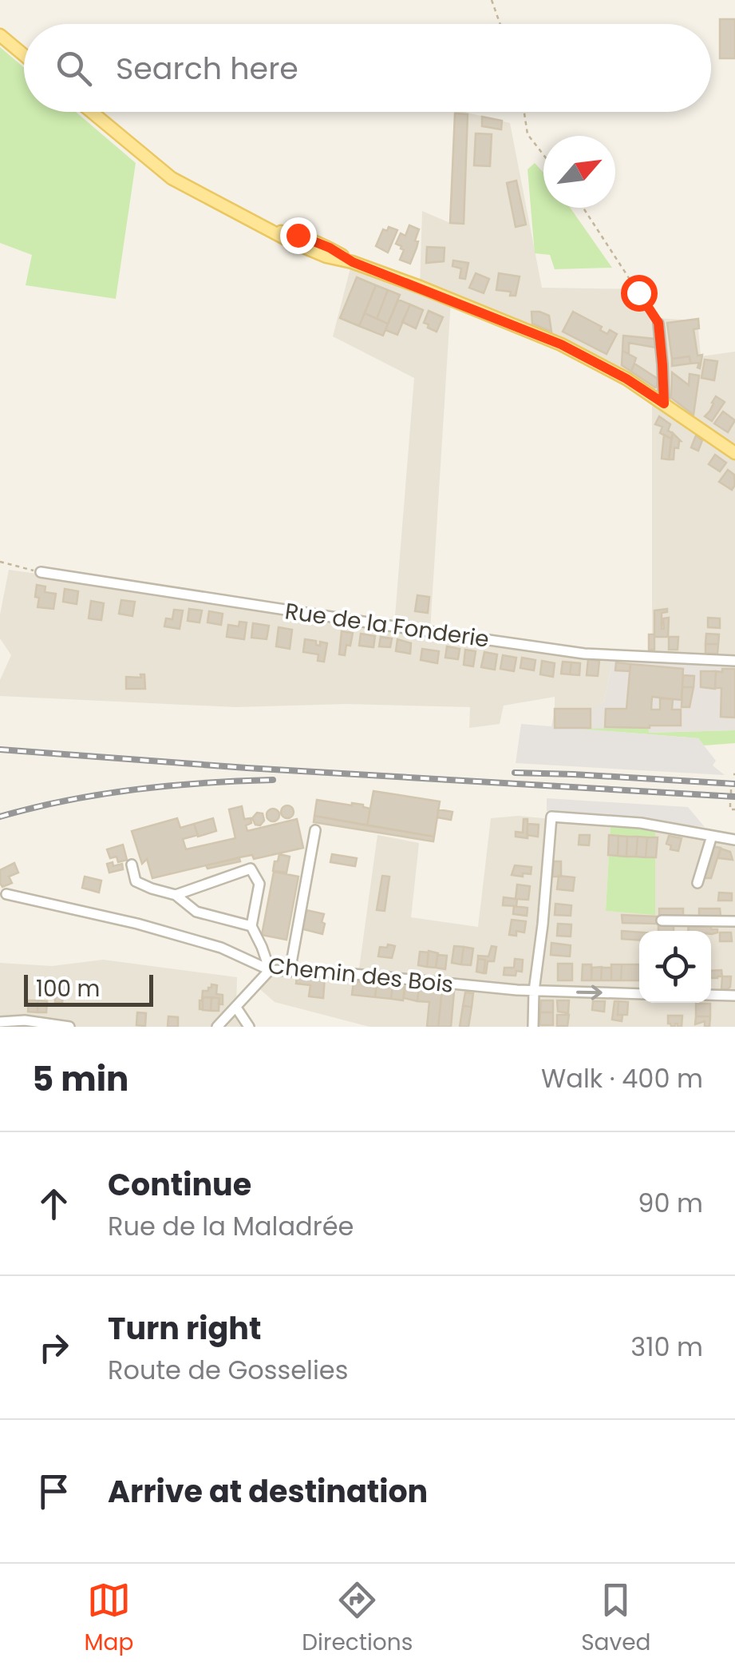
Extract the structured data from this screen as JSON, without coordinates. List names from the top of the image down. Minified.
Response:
{"streets":{"street":["Rue de la Fonderie","Chemin des Bois"]},"scale_bar":"100 m","north":"top right","page":{"search":"Search here","scale":"100 m","heading":["5 min","Walk · 400 m"],"list":[["Continue","Rue de la Maladrée","90 m"],["Turn right","Route de Gosselies","310 m"],"Arrive at destination"],"nav":["Map","Directions","Saved"]}}
